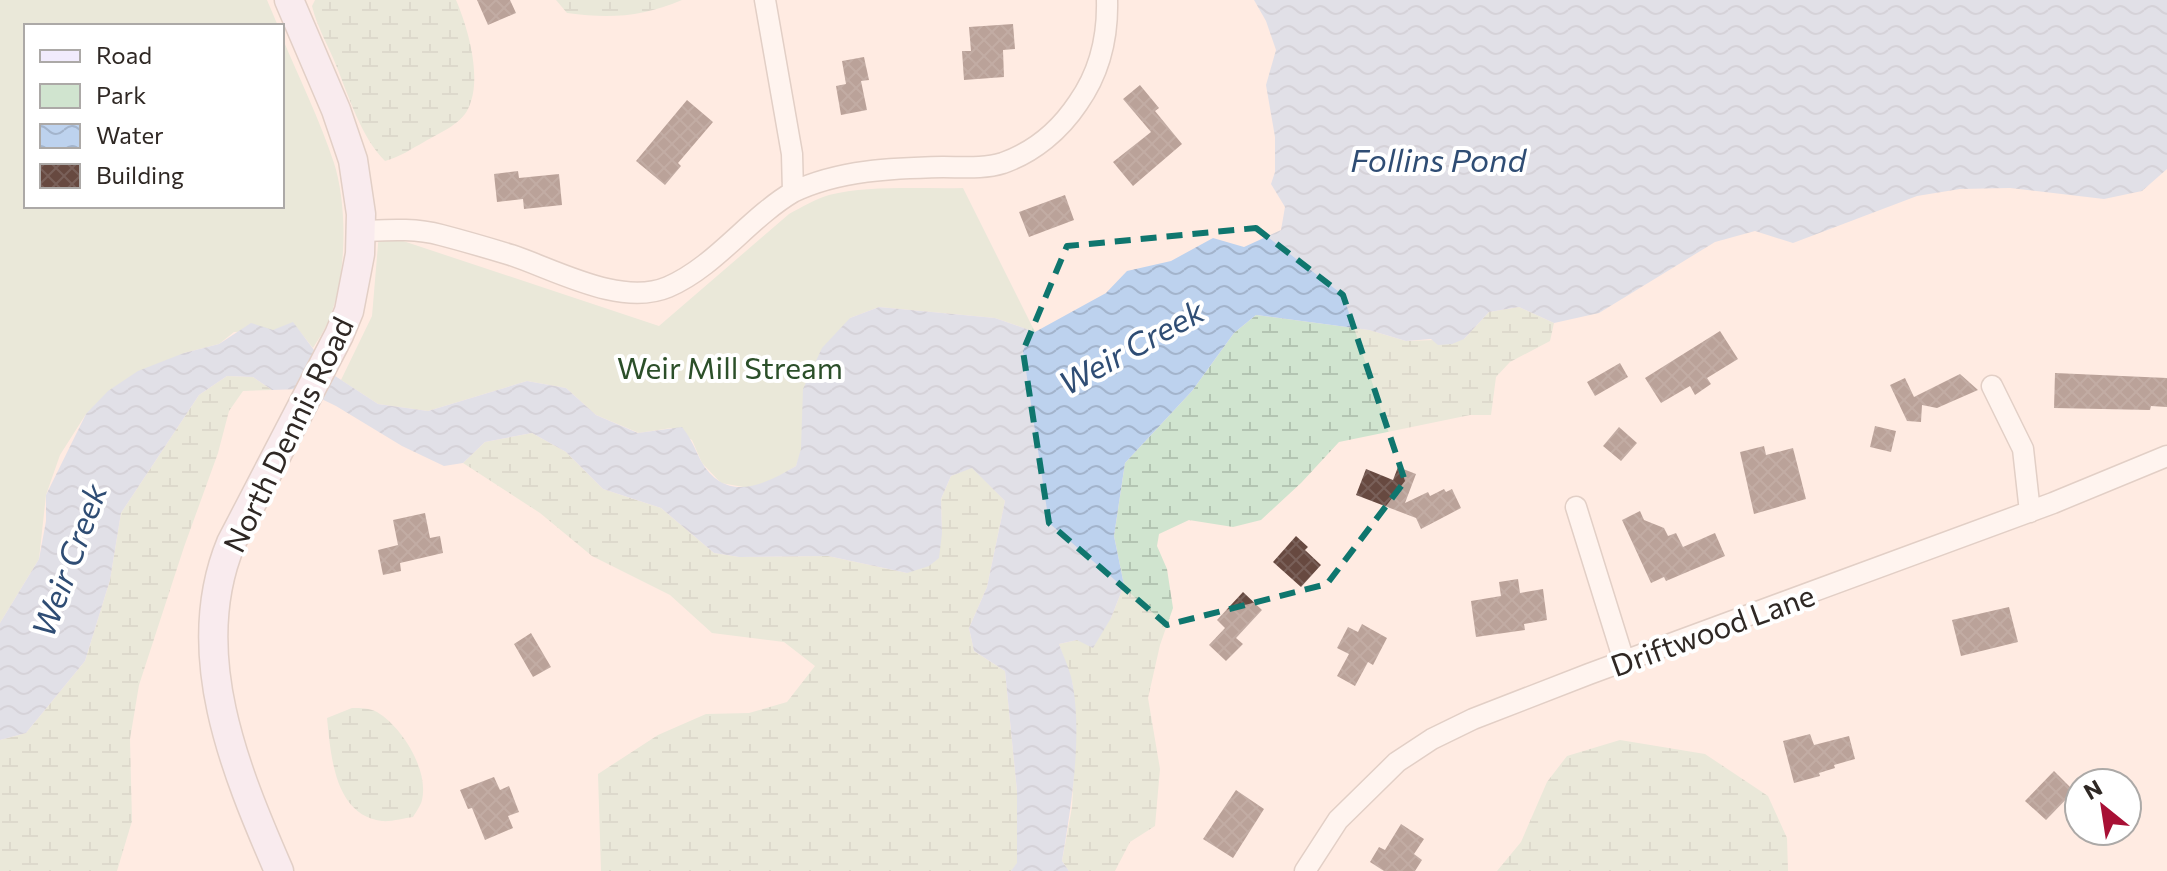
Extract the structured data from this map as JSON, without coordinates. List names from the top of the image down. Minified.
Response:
{"streets":{"main road":["North Dennis Road"],"street":["Driftwood Lane"]},"water":["Follins Pond","Weir Creek"],"parks":["Weir Mill Stream"],"legend":["Road","Park","Water","Building"],"north":"top left"}
